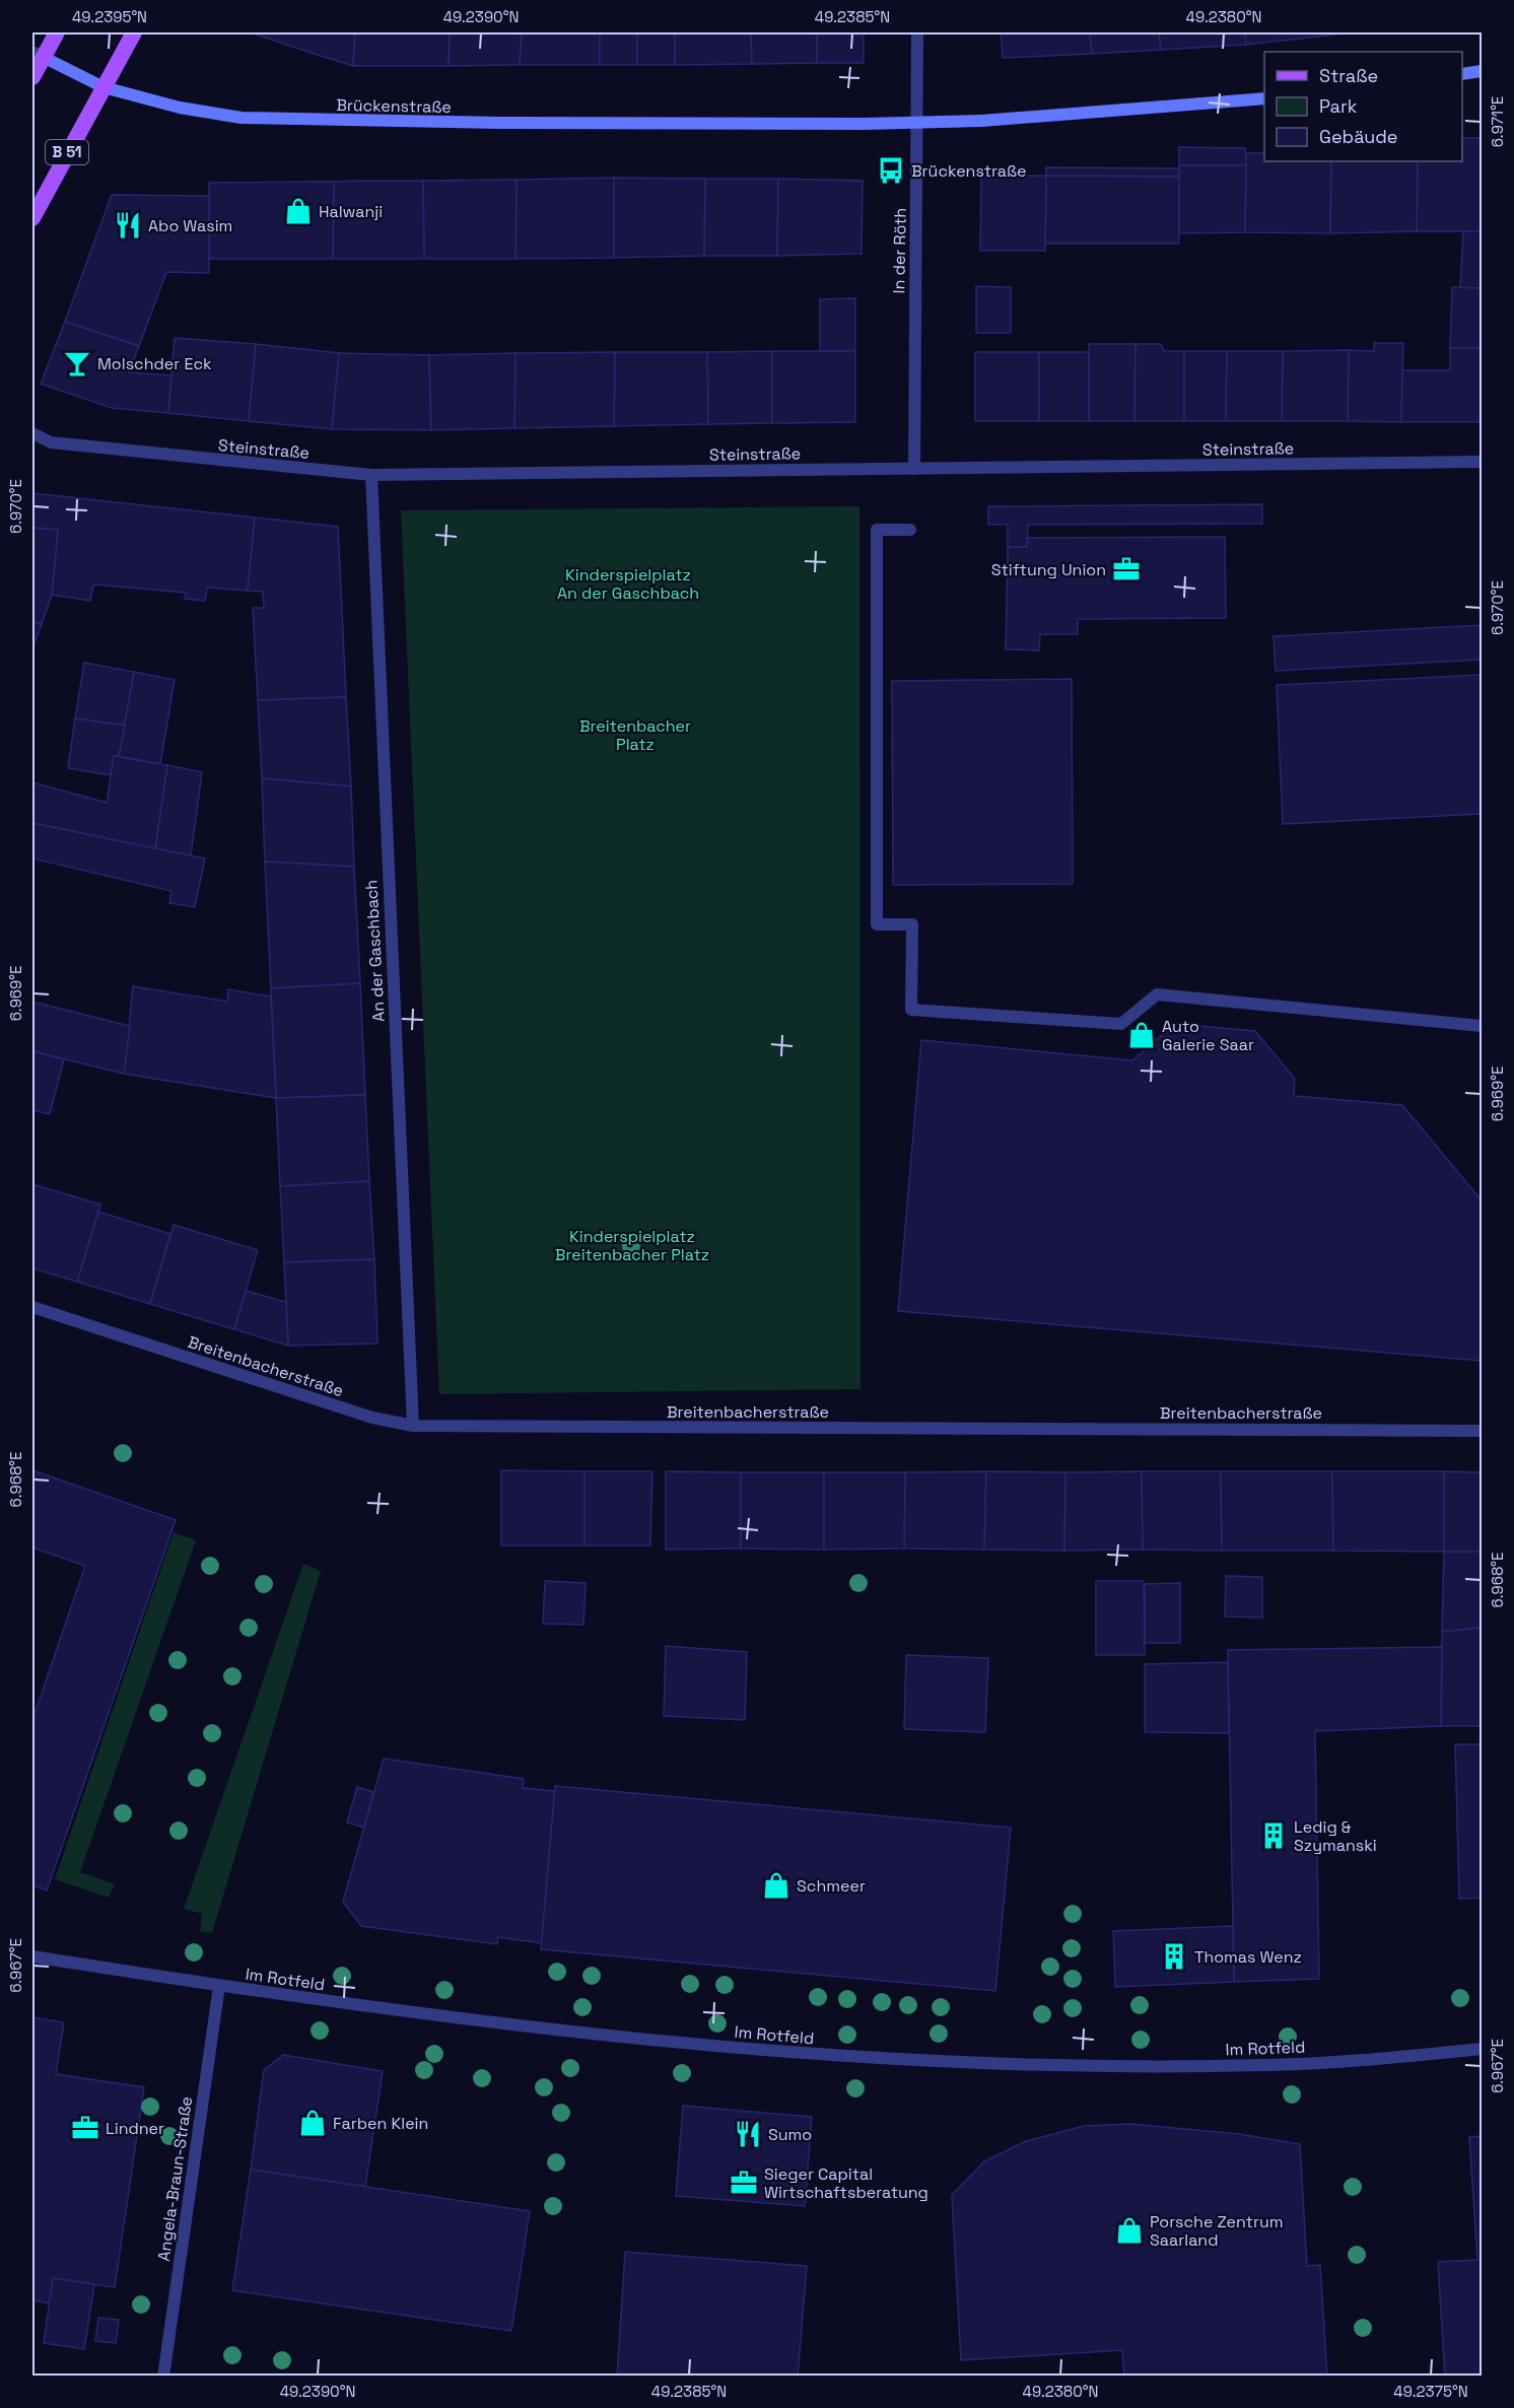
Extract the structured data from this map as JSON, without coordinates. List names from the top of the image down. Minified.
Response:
{"streets":{"main road":["Brückenstraße","B 51"],"street":["In der Röth","Steinstraße","An der Gaschbach","Breitenbacherstraße","Im Rotfeld","Angela-Braun-Straße"]},"crossings":[["Brückenstraße","B 51"],["In der Röth","Steinstraße"],["Steinstraße","An der Gaschbach"],["An der Gaschbach","Breitenbacherstraße"],["Im Rotfeld","Angela-Braun-Straße"]],"parks":["Kinderspielplatz An der Gaschbach","Breitenbacher Platz","Kinderspielplatz Breitenbacher Platz"],"places":{"bus stop":["Brückenstraße"],"shop":["Halwanji","Auto Galerie Saar","Schmeer","Farben Klein","Porsche Zentrum Saarland"],"restaurant":["Abo Wasim","Sumo"],"bar":["Molschder Eck"],"office":["Stiftung Union","Lindner","Sieger Capital Wirtschaftsberatung"],"building":["Ledig & Szymanski","Thomas Wenz"]},"legend":["Straße","Park","Gebäude"],"coordinates":["49.2395°N","49.2390°N","49.2385°N","49.2380°N","6.971°E","6.970°E","6.969°E","6.968°E","6.967°E","49.2375°N"]}
